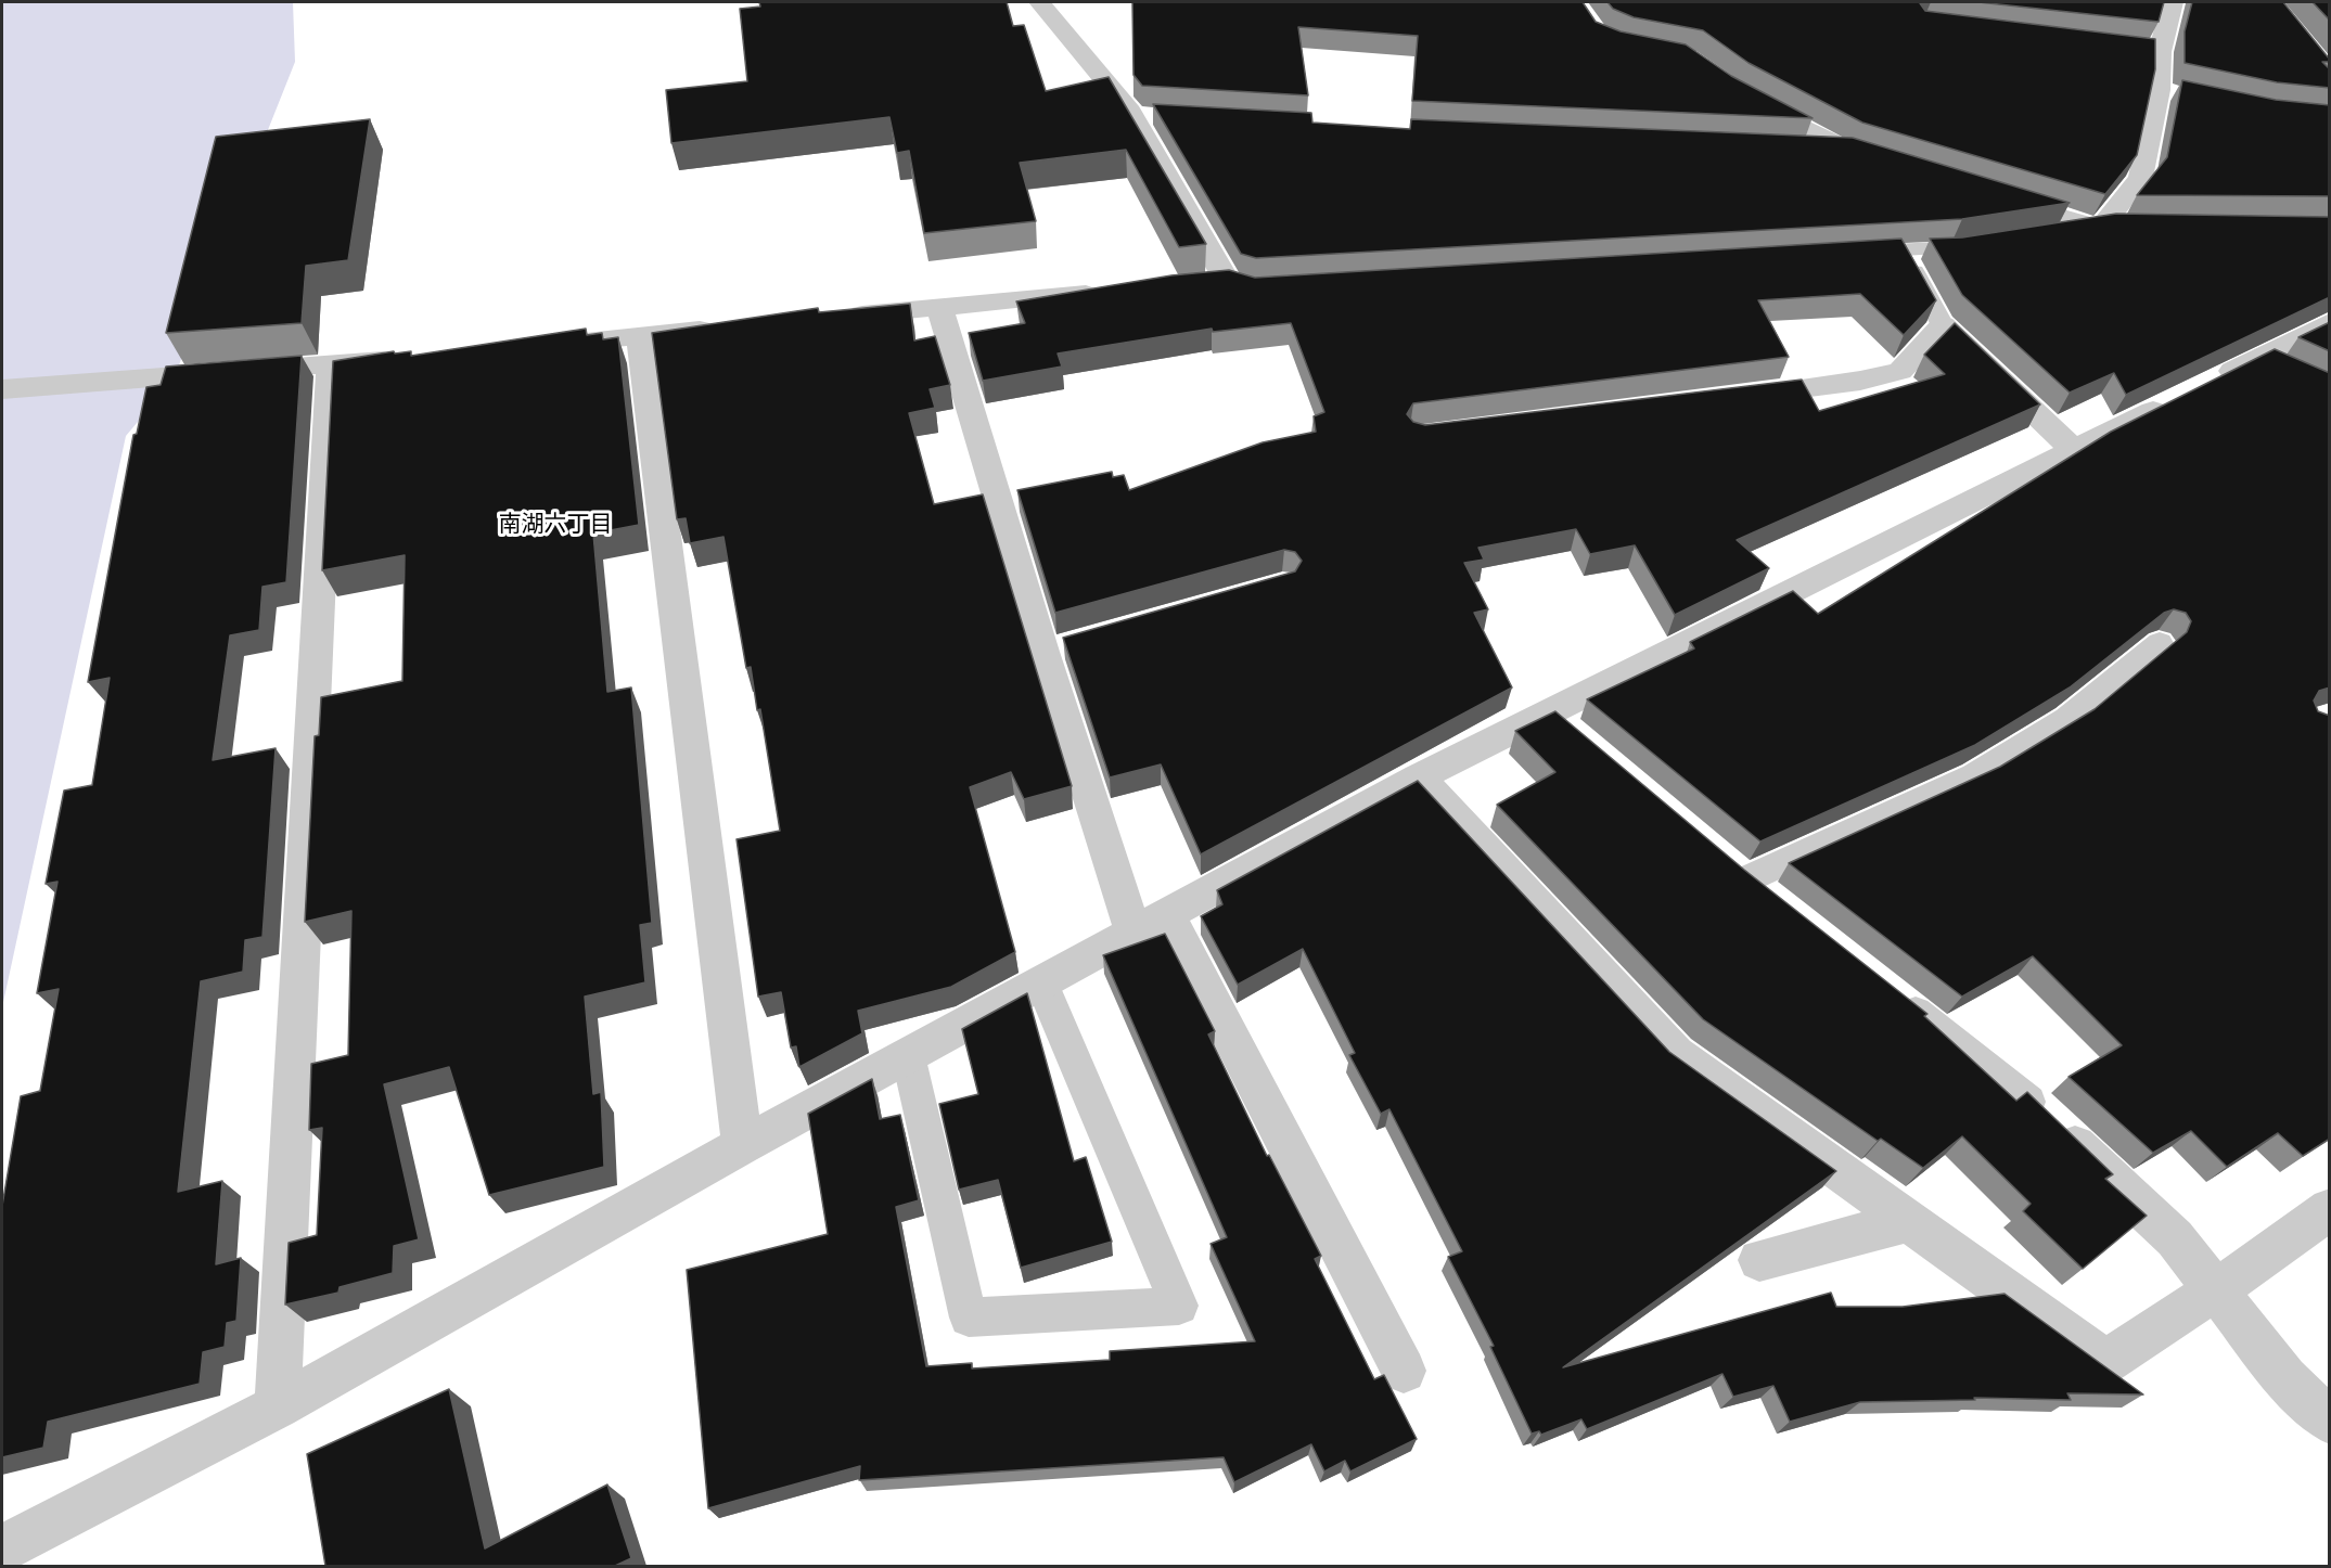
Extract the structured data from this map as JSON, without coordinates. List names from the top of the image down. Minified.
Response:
{"districts":["南湖六丁目"]}
